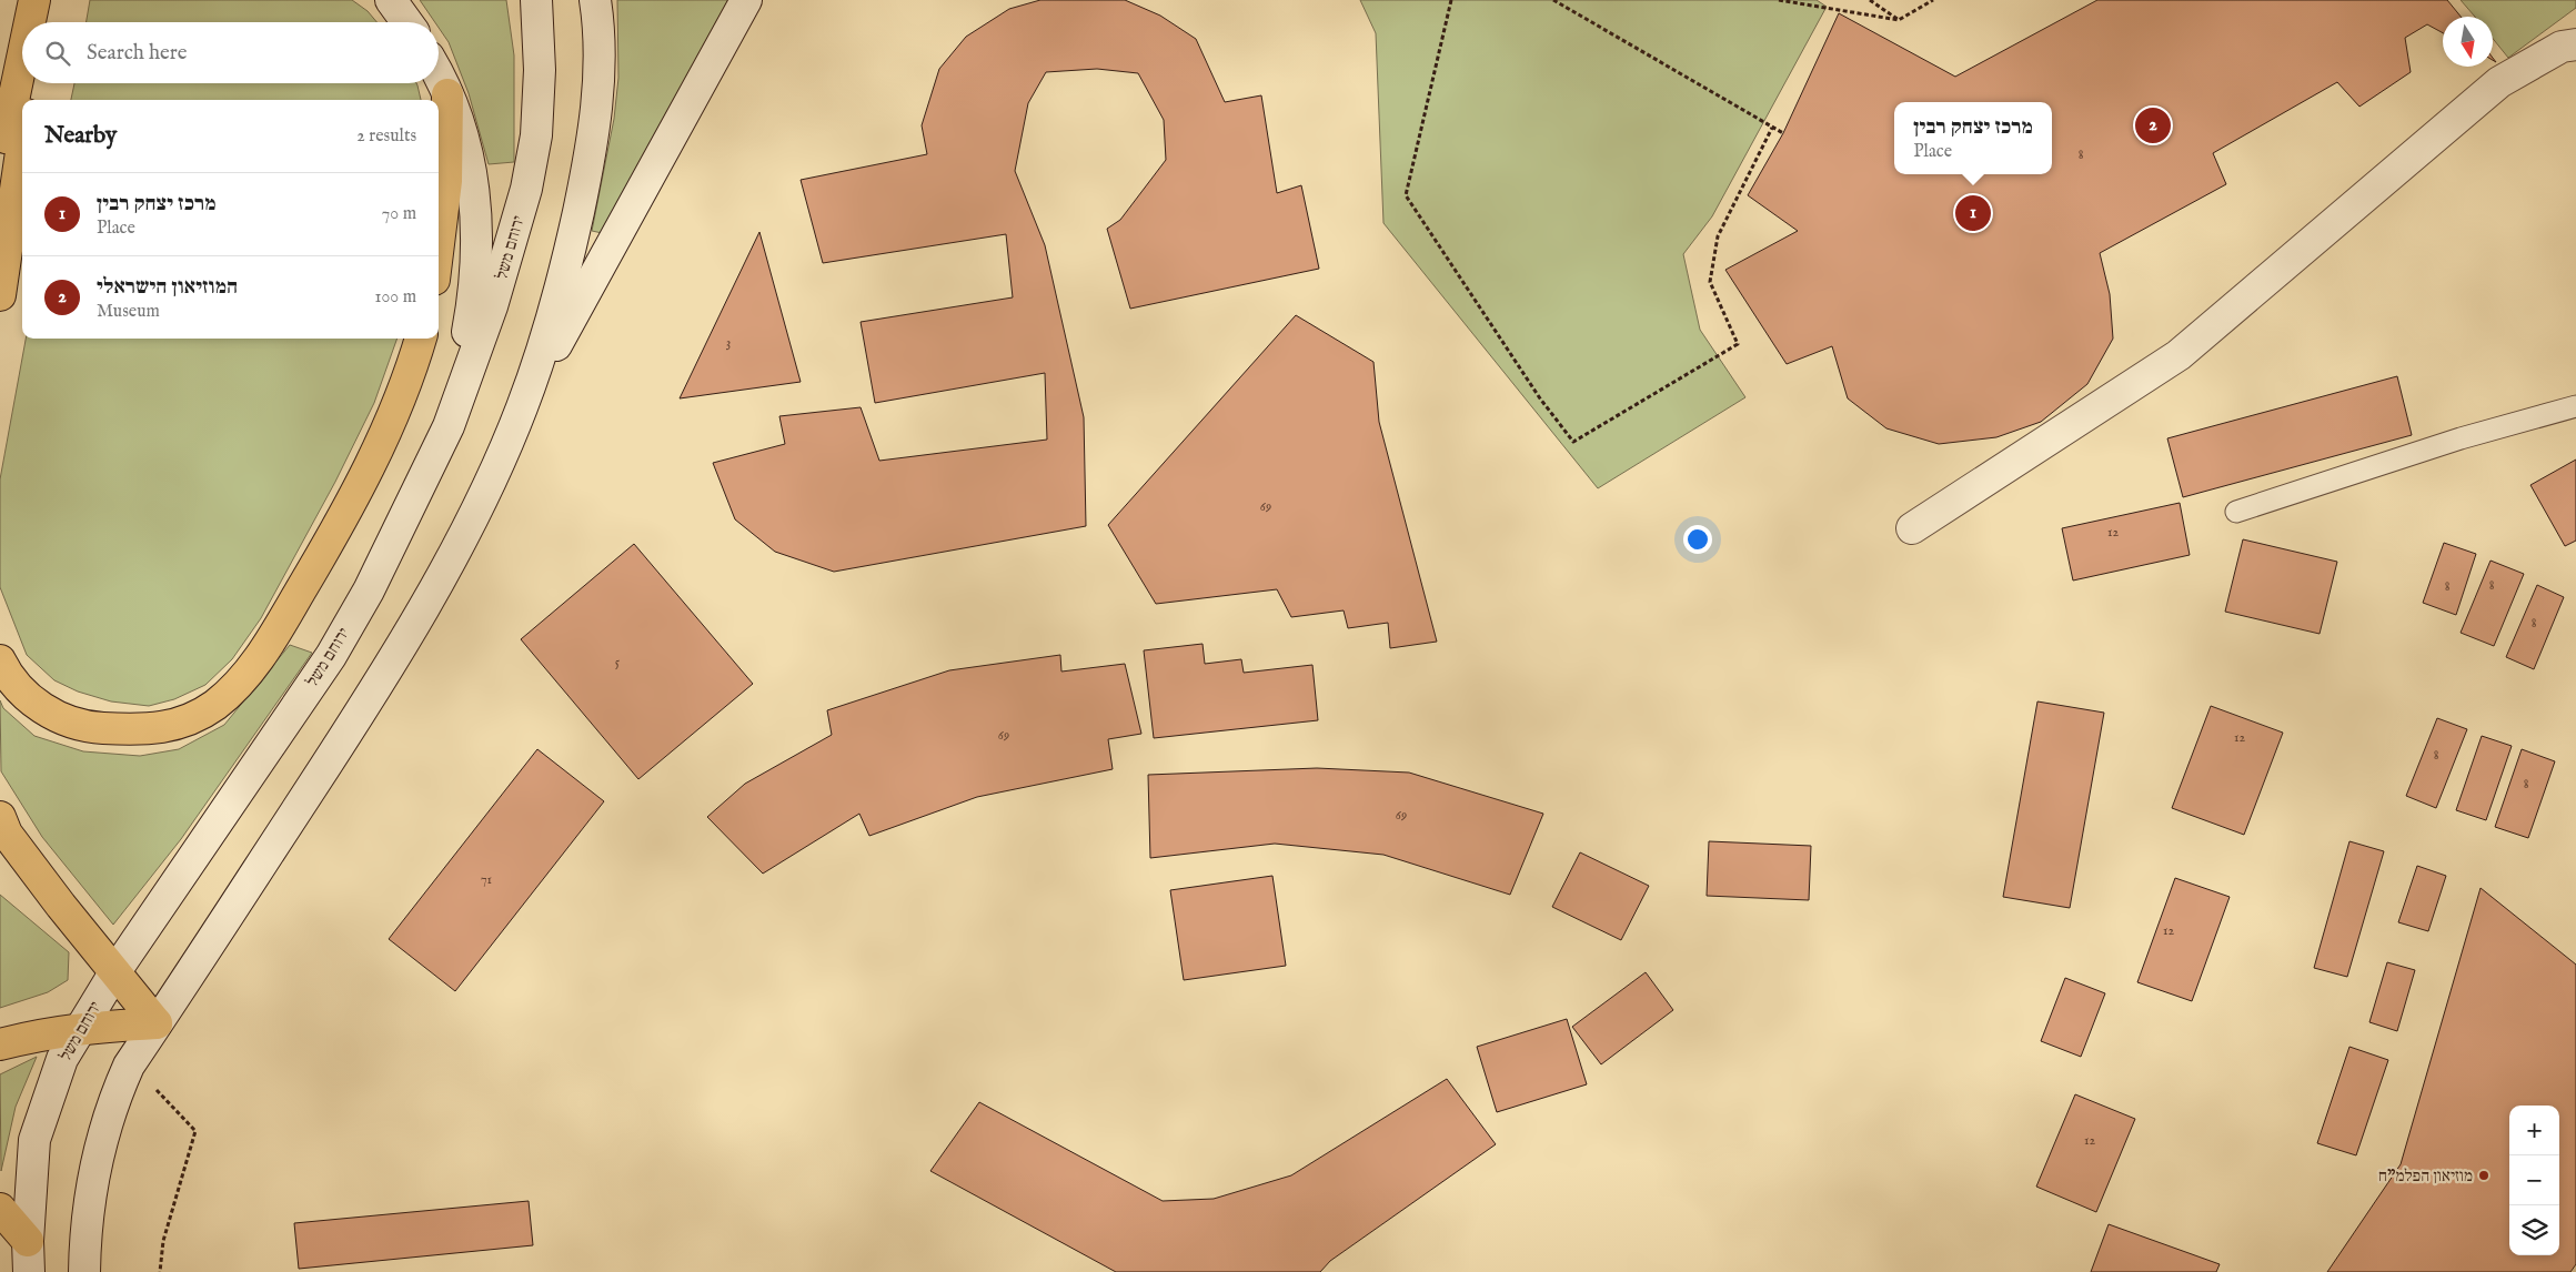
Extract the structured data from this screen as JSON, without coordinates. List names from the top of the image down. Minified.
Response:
{"streets":{"street":["ירוחם משל"]},"places":["מוזיאון הפלמ\"ח"],"house_numbers":["8","3","69","12","8","8","8","5","69","12","8","8","69","71","12","12"],"north":"bottom","page":{"search":"Search here","heading":["Nearby","2 results"],"popup":["מרכז יצחק רבין","Place"],"pins":["2","1"],"list":[{"mark":"1","name":"מרכז יצחק רבין","note":"Place","value":"70 m"},{"mark":"2","name":"המוזיאון הישראלי","note":"Museum","value":"100 m"}],"map_buttons":["+","−"]}}
